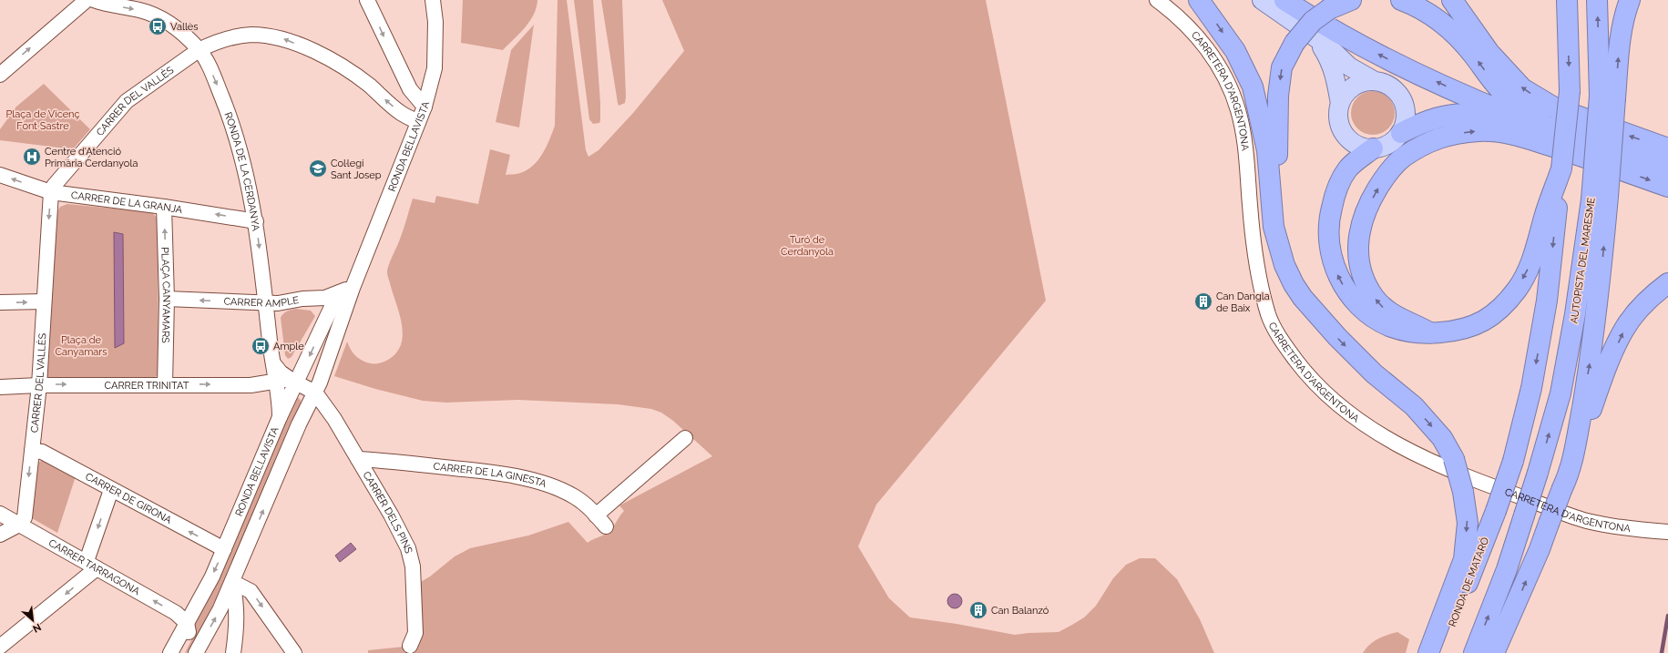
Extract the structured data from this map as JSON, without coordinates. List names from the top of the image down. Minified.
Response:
{"streets":{"highway":["AUTOPISTA DEL MARESME","RONDA DE MATARÓ"],"street":["CARRETERA D'ARGENTONA","CARRER DEL VALLÈS","RONDA BELLAVISTA","RONDA DE LA CERDANYA","CARRER DE LA GRANJA","PLAÇA CANYAMARS","CARRER AMPLE","CARRER TRINITAT","CARRER DE LA GINESTA","CARRER DE GIRONA","CARRER DELS PINS","CARRER TARRAGONA"]},"crossings":[["CARRER DEL VALLÈS","RONDA BELLAVISTA"],["CARRER DEL VALLÈS","RONDA DE LA CERDANYA"],["CARRER DEL VALLÈS","CARRER DE LA GRANJA"],["CARRER DEL VALLÈS","CARRER TRINITAT"],["CARRER DEL VALLÈS","CARRER DE GIRONA"],["CARRER DEL VALLÈS","CARRER TARRAGONA"],["RONDA BELLAVISTA","RONDA DE LA CERDANYA"],["RONDA BELLAVISTA","CARRER AMPLE"],["RONDA BELLAVISTA","CARRER TRINITAT"],["RONDA BELLAVISTA","CARRER DE GIRONA"],["RONDA BELLAVISTA","CARRER DELS PINS"],["RONDA BELLAVISTA","CARRER TARRAGONA"],["RONDA DE LA CERDANYA","CARRER DE LA GRANJA"],["RONDA DE LA CERDANYA","CARRER AMPLE"],["RONDA DE LA CERDANYA","CARRER TRINITAT"],["CARRER DE LA GRANJA","PLAÇA CANYAMARS"],["PLAÇA CANYAMARS","CARRER AMPLE"],["PLAÇA CANYAMARS","CARRER TRINITAT"],["CARRER DE LA GINESTA","CARRER DELS PINS"]],"one_way":["RONDA DE LA CERDANYA","CARRER DE LA GRANJA","PLAÇA CANYAMARS","CARRER AMPLE","CARRER TRINITAT","CARRER DE GIRONA","CARRER TARRAGONA"],"parks":["Plaça de Vicenç Font Sastre","Turó de Cerdanyola","Plaça de Canyamars"],"places":{"bus stop":["Vallès","Ample"],"hospital":["Centre d'Atenció Primària Cerdanyola"],"school or university":["Col·legi Sant Josep"],"building":["Can Dangla de Baix","Can Balanzó"]},"north":"bottom right"}
